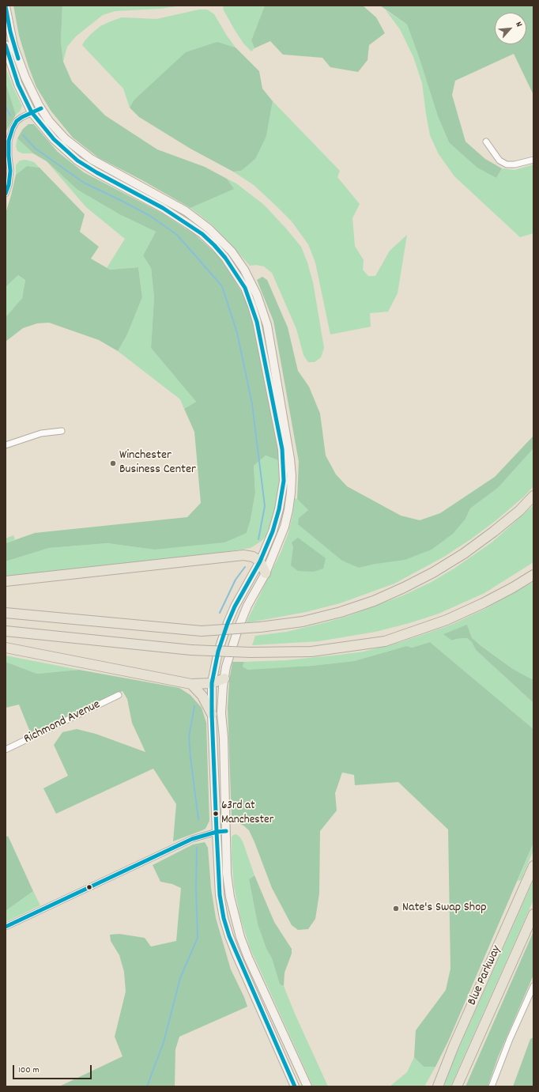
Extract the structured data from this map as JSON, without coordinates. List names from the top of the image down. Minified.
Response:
{"streets":{"highway":["Blue Parkway"],"street":["Richmond Avenue"]},"places":["Winchester Business Center","63rd at Manchester","Nate's Swap Shop"],"scale_bar":"100 m","north":"top right"}
